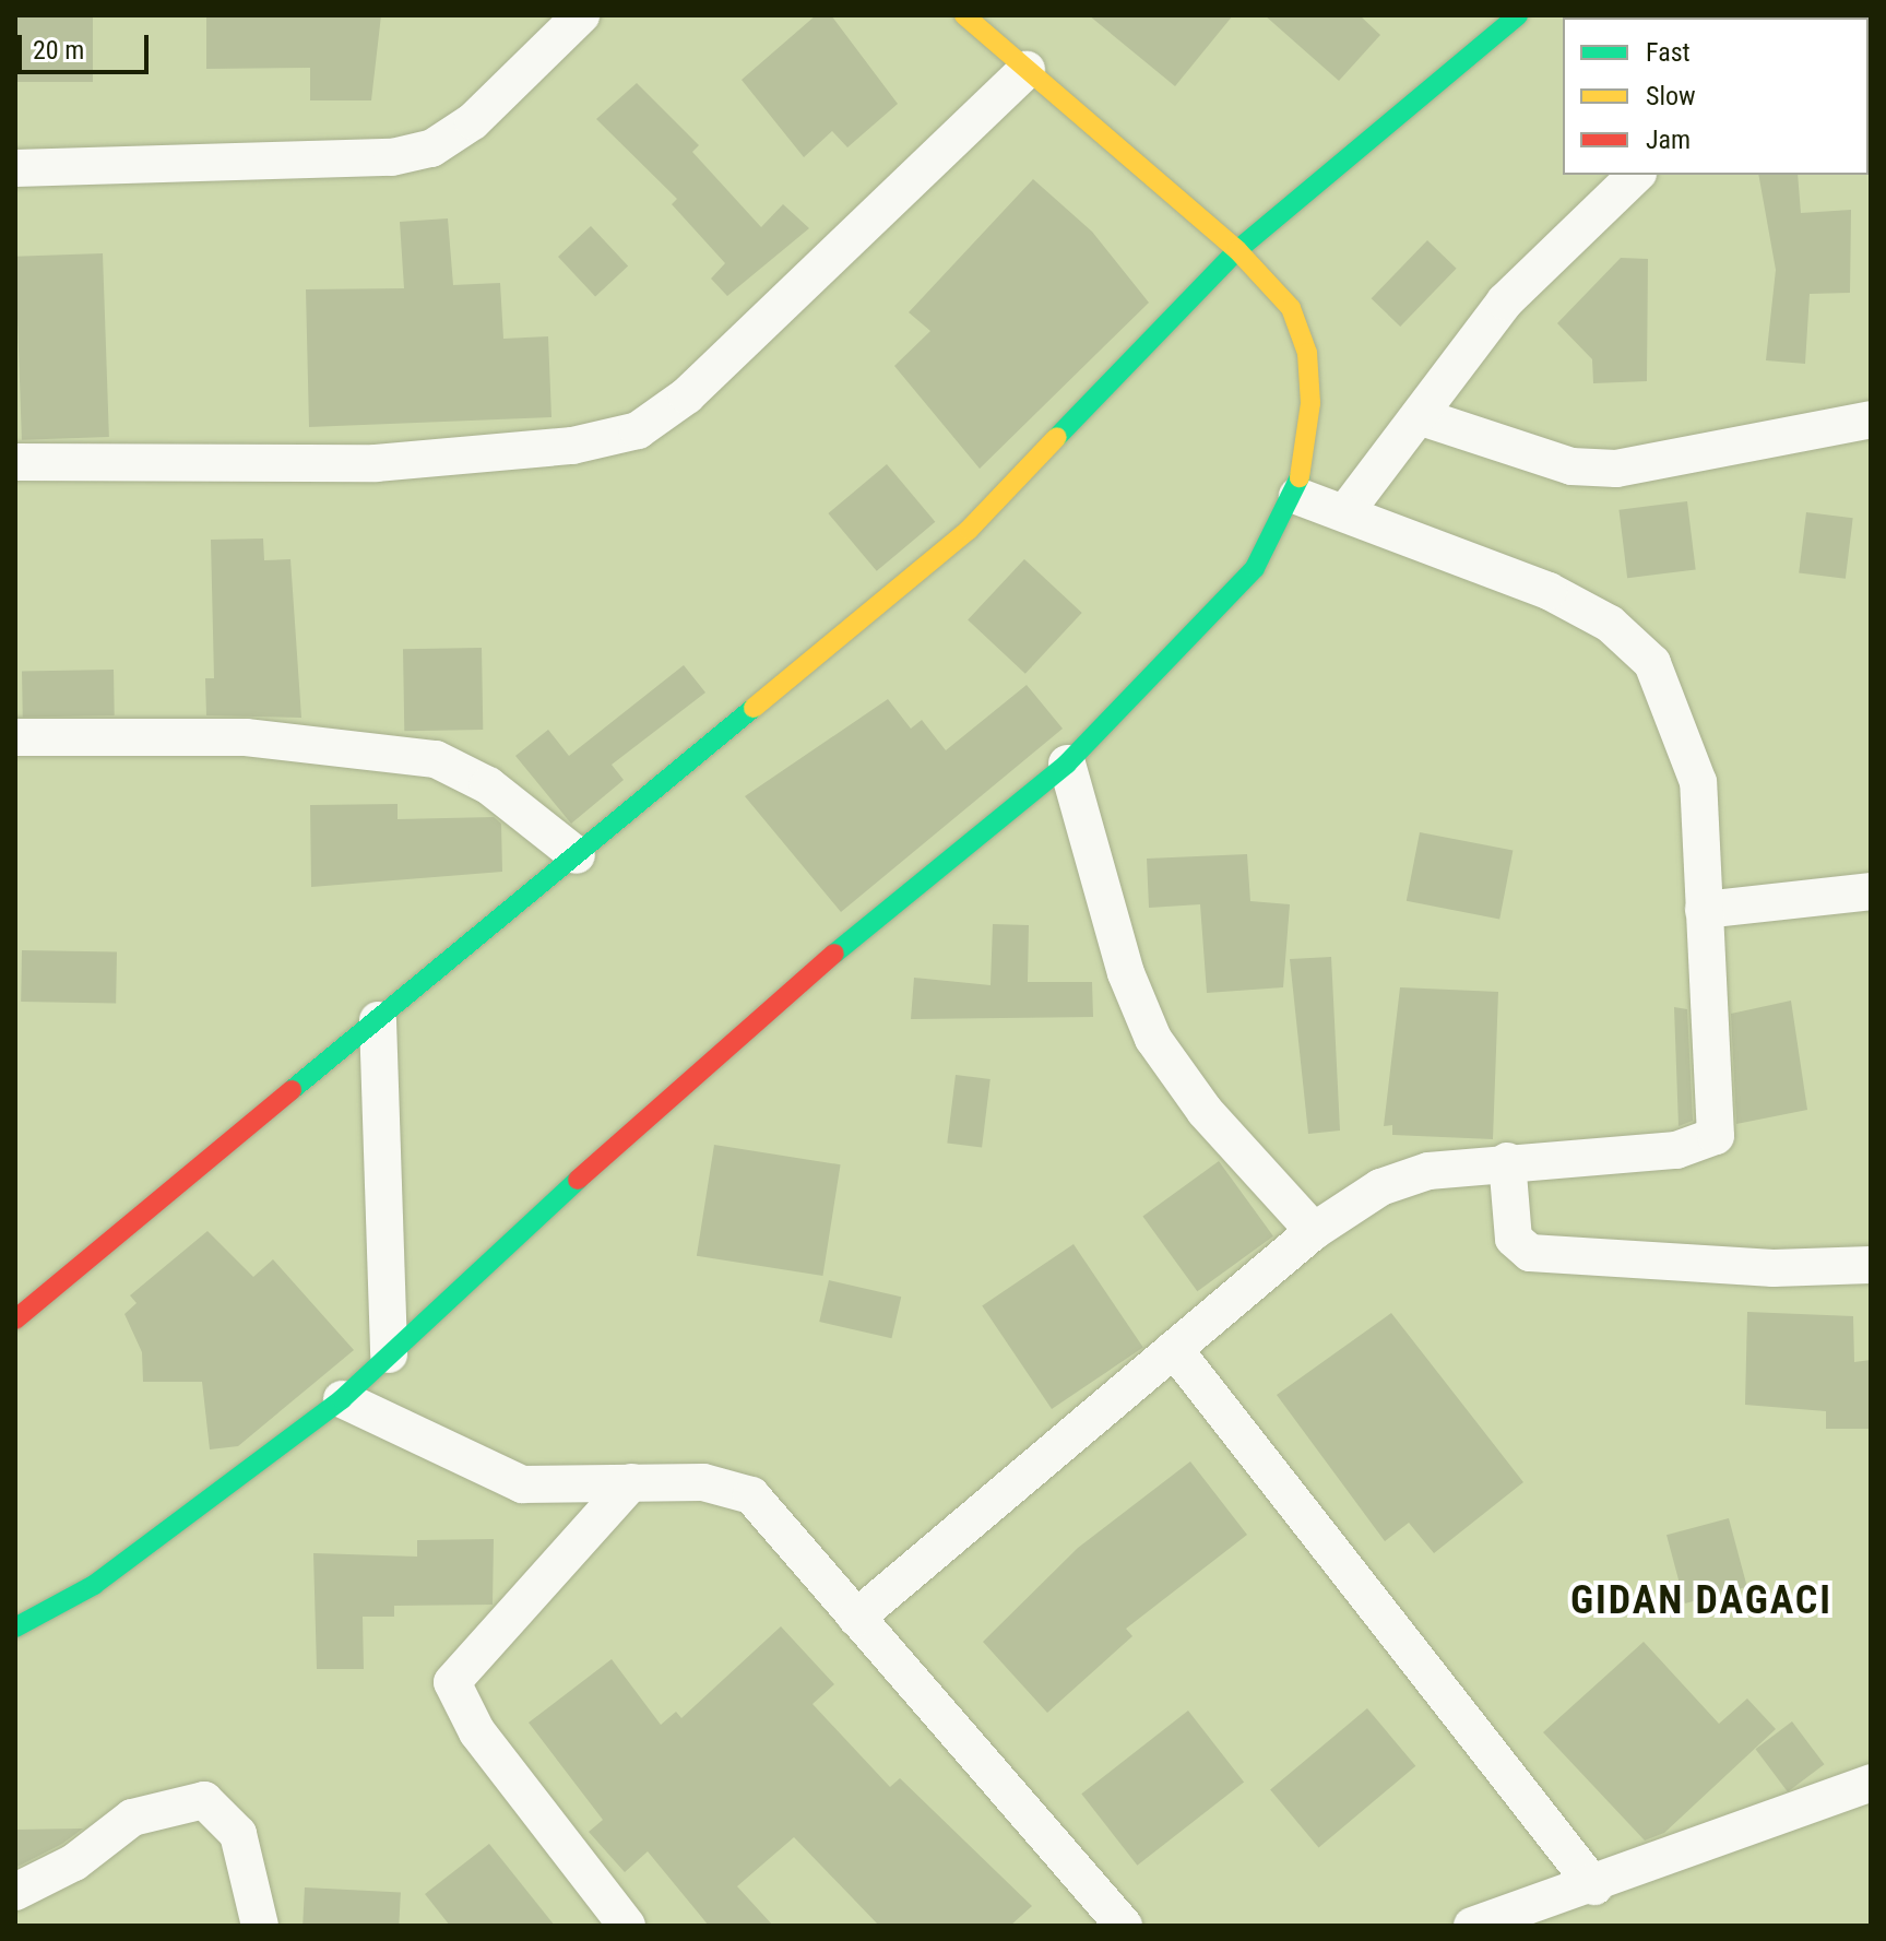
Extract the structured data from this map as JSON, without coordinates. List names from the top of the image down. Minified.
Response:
{"districts":["GIDAN DAGACI"],"legend":["Fast","Slow","Jam"],"scale_bar":"20 m"}
